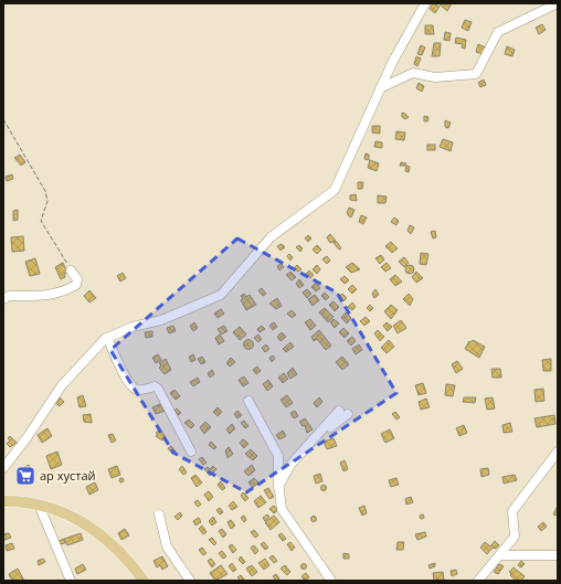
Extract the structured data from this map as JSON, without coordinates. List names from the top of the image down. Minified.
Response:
{"places":{"supermarket":["ар хустай"]}}
